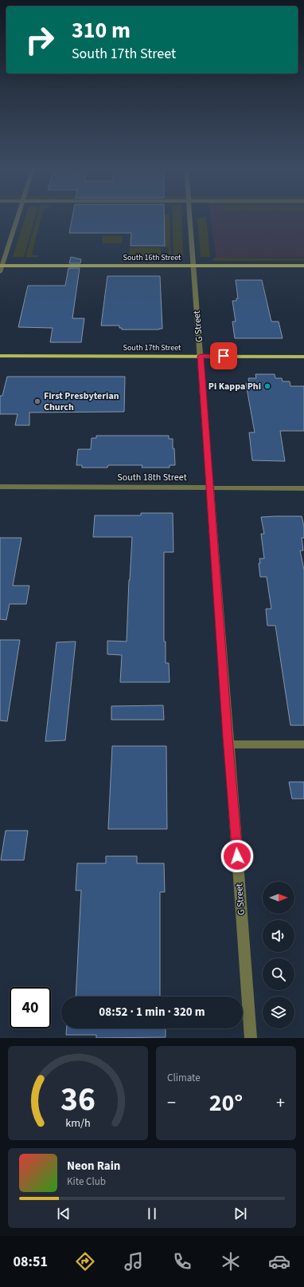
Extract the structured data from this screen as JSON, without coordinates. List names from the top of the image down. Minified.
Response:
{"streets":{"main road":["South 16th Street","South 17th Street"],"street":["G Street","South 18th Street"]},"crossings":[["South 16th Street","G Street"],["G Street","South 17th Street"],["G Street","South 18th Street"]],"places":["Pi Kappa Phi","First Presbyterian Church"],"north":"right","page":{"turn":["310 m","South 17th Street"],"limit":"40","trip":"08:52 · 1 min · 320 m","tile":"Climate","heat":["−","20°","+"],"song":["Neon Rain","Kite Club"],"tabs":"08:51","gauge":["36","km/h"]}}
